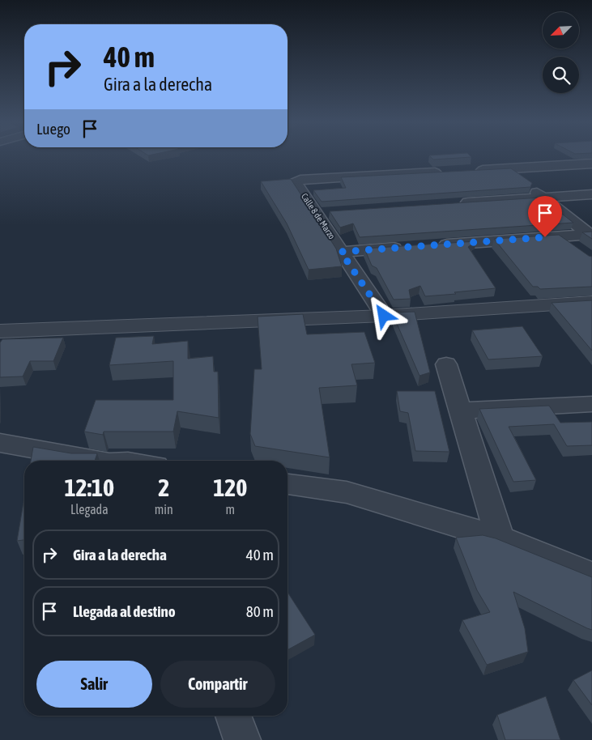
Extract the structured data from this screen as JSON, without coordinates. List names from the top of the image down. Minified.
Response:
{"streets":{"street":["Calle 8 de Marzo"]},"north":"bottom left","page":{"turn":["40 m","Gira a la derecha"],"then":"Luego","eta":["12:10","Llegada","2","min","120","m"],"list":[{"name":"Gira a la derecha","value":"40 m"},{"name":"Llegada al destino","value":"80 m"}],"buttons":["Salir","Compartir"]}}
